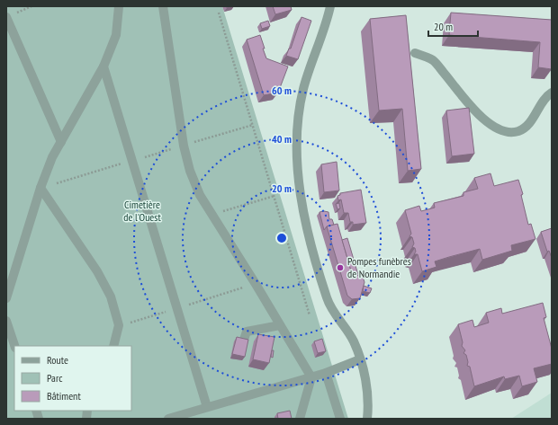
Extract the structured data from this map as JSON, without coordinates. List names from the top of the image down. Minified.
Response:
{"parks":["Cimetière de l'Ouest"],"places":["Pompes funèbres de Normandie"],"legend":["Route","Parc","Bâtiment"],"scale_bar":"20 m","rings":["60 m","40 m","20 m"]}
